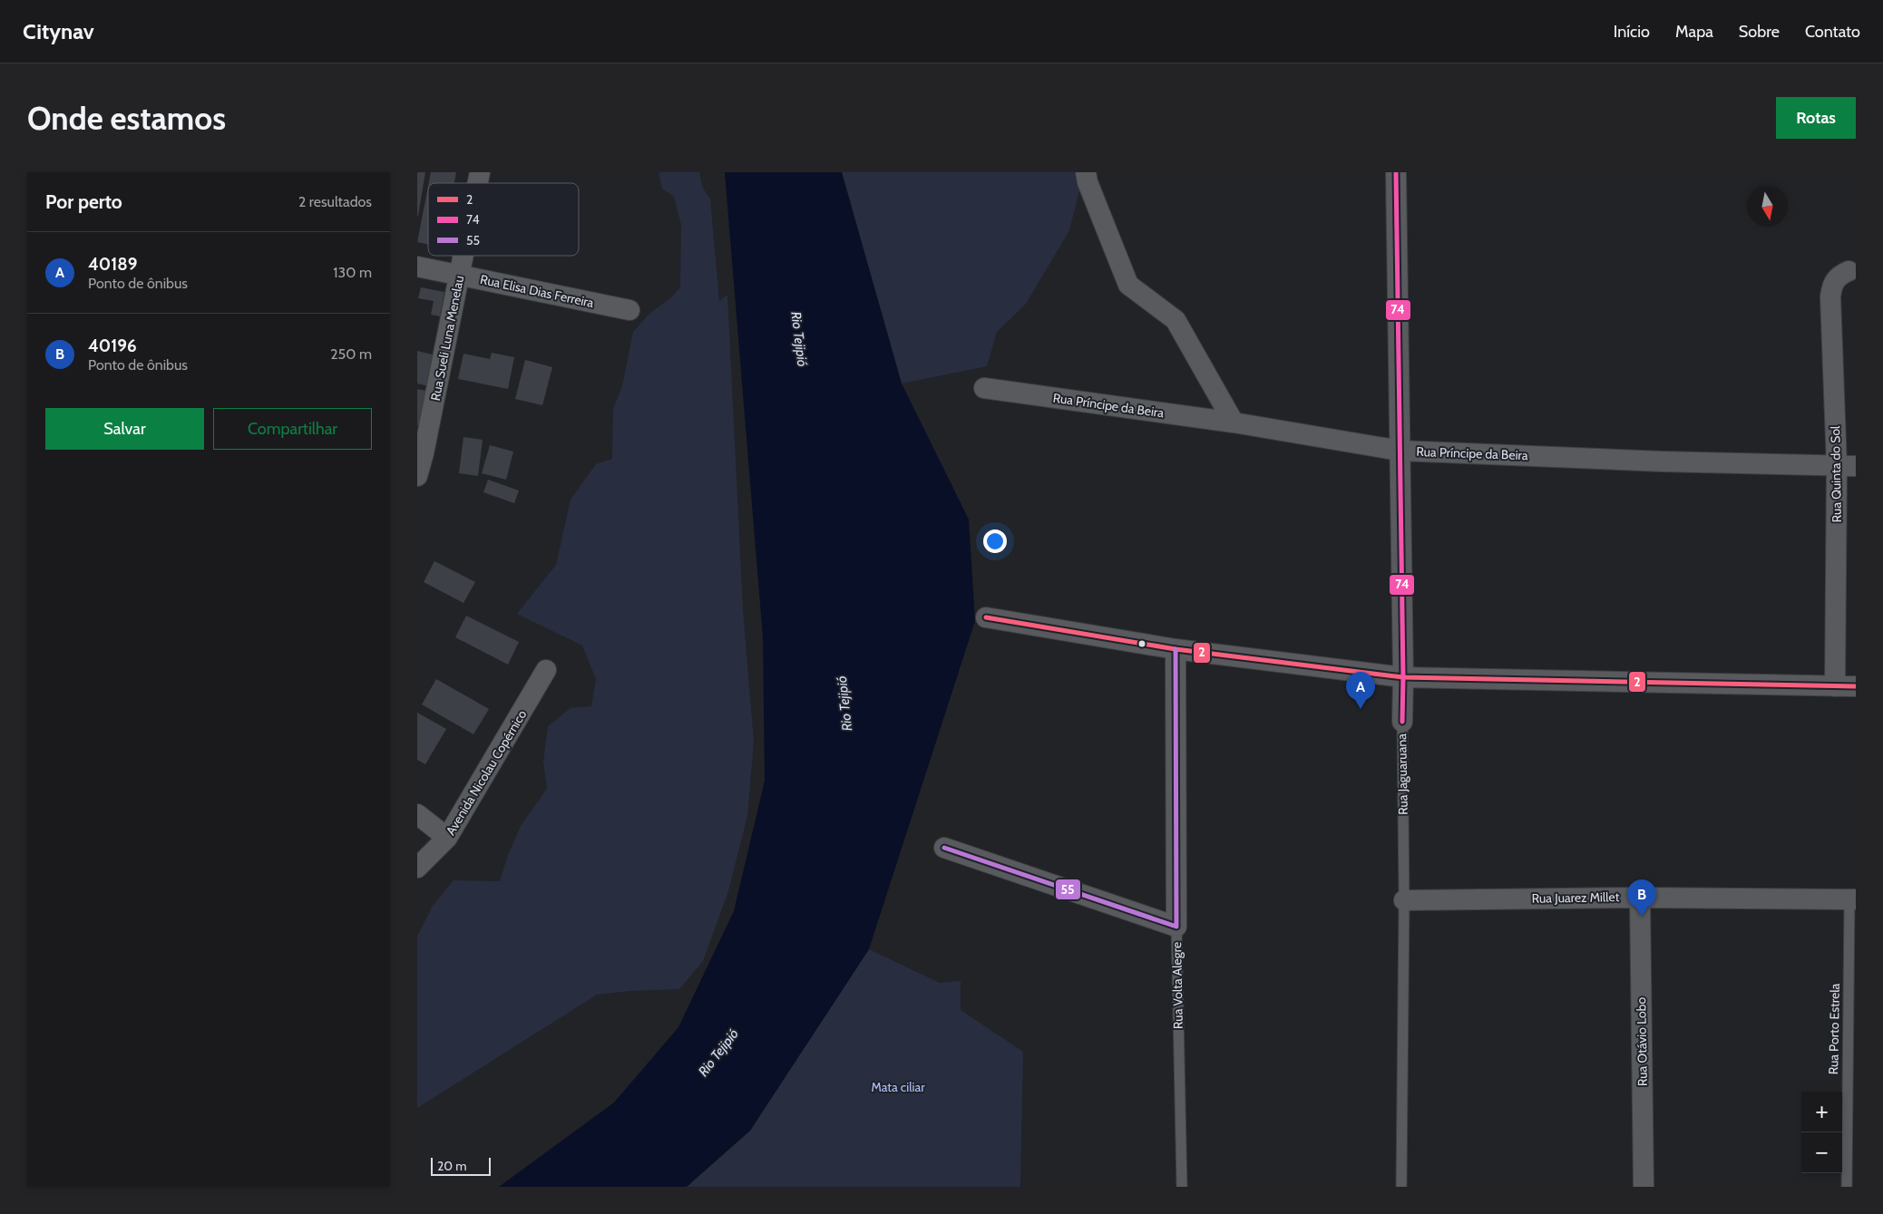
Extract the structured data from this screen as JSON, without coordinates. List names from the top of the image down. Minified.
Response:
{"streets":{"street":["Rua Elisa Dias Ferreira","Rua Sueli Luna Menelau","Rua Príncipe da Beira","Rua Quinta do Sol","Avenida Nicolau Copérnico","Rua Jaguaruana","Rua Juarez Millet","Rua Volta Alegre","Rua Otávio Lobo"],"lane":["Rua Porto Estrela"]},"crossings":[["Rua Elisa Dias Ferreira","Rua Sueli Luna Menelau"],["Rua Príncipe da Beira","Rua Quinta do Sol"],["Rua Príncipe da Beira","Rua Jaguaruana"],["Rua Jaguaruana","Rua Juarez Millet"],["Rua Juarez Millet","Rua Porto Estrela"],["Rua Juarez Millet","Rua Otávio Lobo"]],"water":["Rio Tejipió"],"parks":["Mata ciliar"],"lines":["transit line 74","transit line 2","transit line 55"],"legend":["2","74","55"],"scale_bar":"20 m","north":"bottom","page":{"header":"Citynav","nav":["Início","Mapa","Sobre","Contato"],"buttons":["Rotas",["Salvar","Compartilhar"]],"title":"Onde estamos","heading":["Por perto","2 resultados"],"list":[{"mark":"A","name":"40189","note":"Ponto de ônibus","value":"130 m"},{"mark":"B","name":"40196","note":"Ponto de ônibus","value":"250 m"}],"pins":["A","B"],"map_buttons":["+","−"],"scale":"20 m"}}
